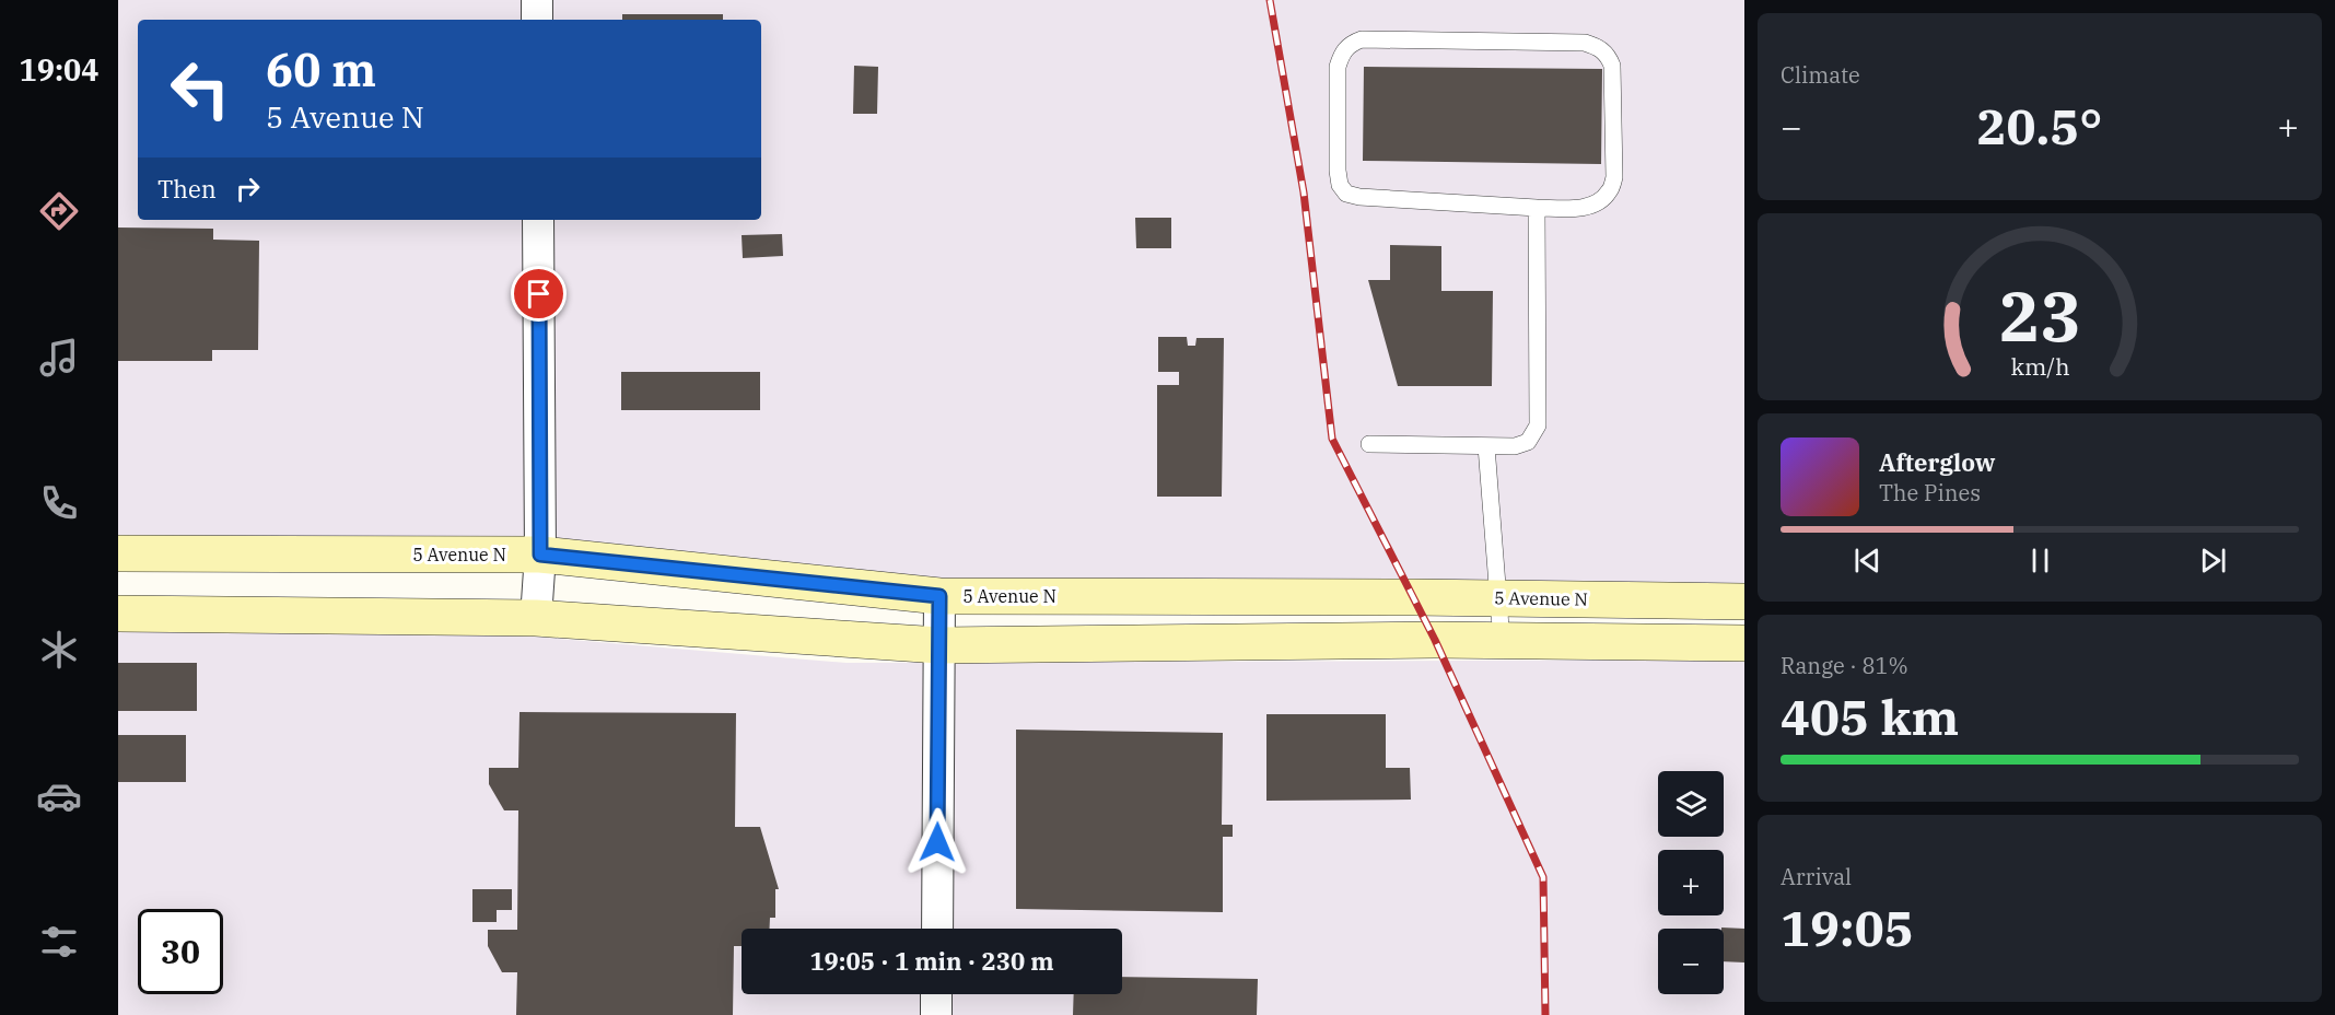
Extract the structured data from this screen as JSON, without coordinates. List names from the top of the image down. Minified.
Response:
{"streets":{"main road":["5 Avenue N"]},"page":{"tabs":"19:04","tile":["Climate",["Range · 81%","405 km"],["Arrival","19:05"]],"turn":["60 m","5 Avenue N"],"heat":["−","20.5°","+"],"then":"Then","song":["Afterglow","The Pines"],"map_buttons":["+","−"],"limit":"30","trip":"19:05 · 1 min · 230 m","gauge":["23","km/h"]}}
